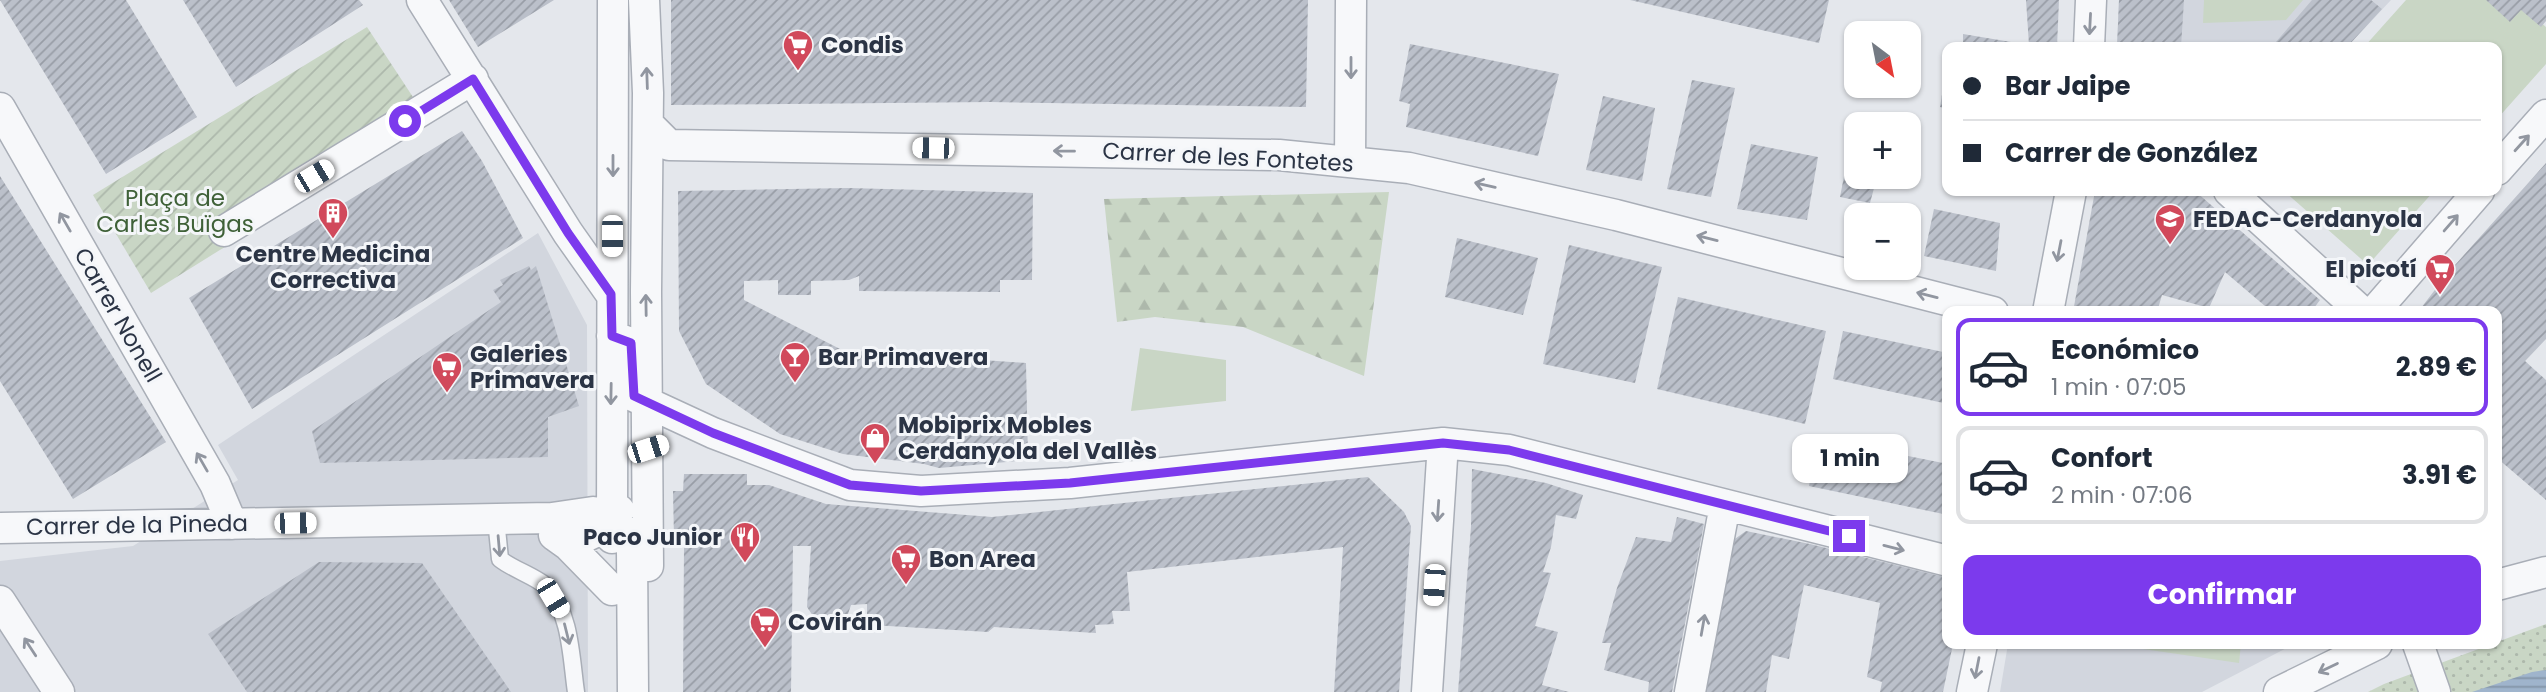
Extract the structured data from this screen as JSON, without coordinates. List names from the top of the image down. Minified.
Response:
{"streets":{"street":["Carrer de les Fontetes","Carrer Nonell","Carrer de la Pineda"]},"crossings":[["Carrer Nonell","Carrer de la Pineda"]],"one_way":["Carrer Nonell"],"parks":["Plaça de Carles Buïgas"],"places":{"supermarket":["Condis","El picotí","Galeries Primavera","Bon Area","Covirán"],"building":["Centre Medicina Correctiva"],"school or university":["FEDAC-Cerdanyola"],"bar":["Bar Primavera"],"shop":["Mobiprix Mobles Cerdanyola del Vallès"],"restaurant":["Paco Junior"]},"north":"bottom right","page":{"map_buttons":["+","−"],"banner":["Bar Jaipe","Carrer de González"],"list":[{"name":"Económico","note":"1 min · 07:05","value":"2.89 €"},{"name":"Confort","note":"2 min · 07:06","value":"3.91 €"}],"bubble":"1 min","buttons":"Confirmar"}}
